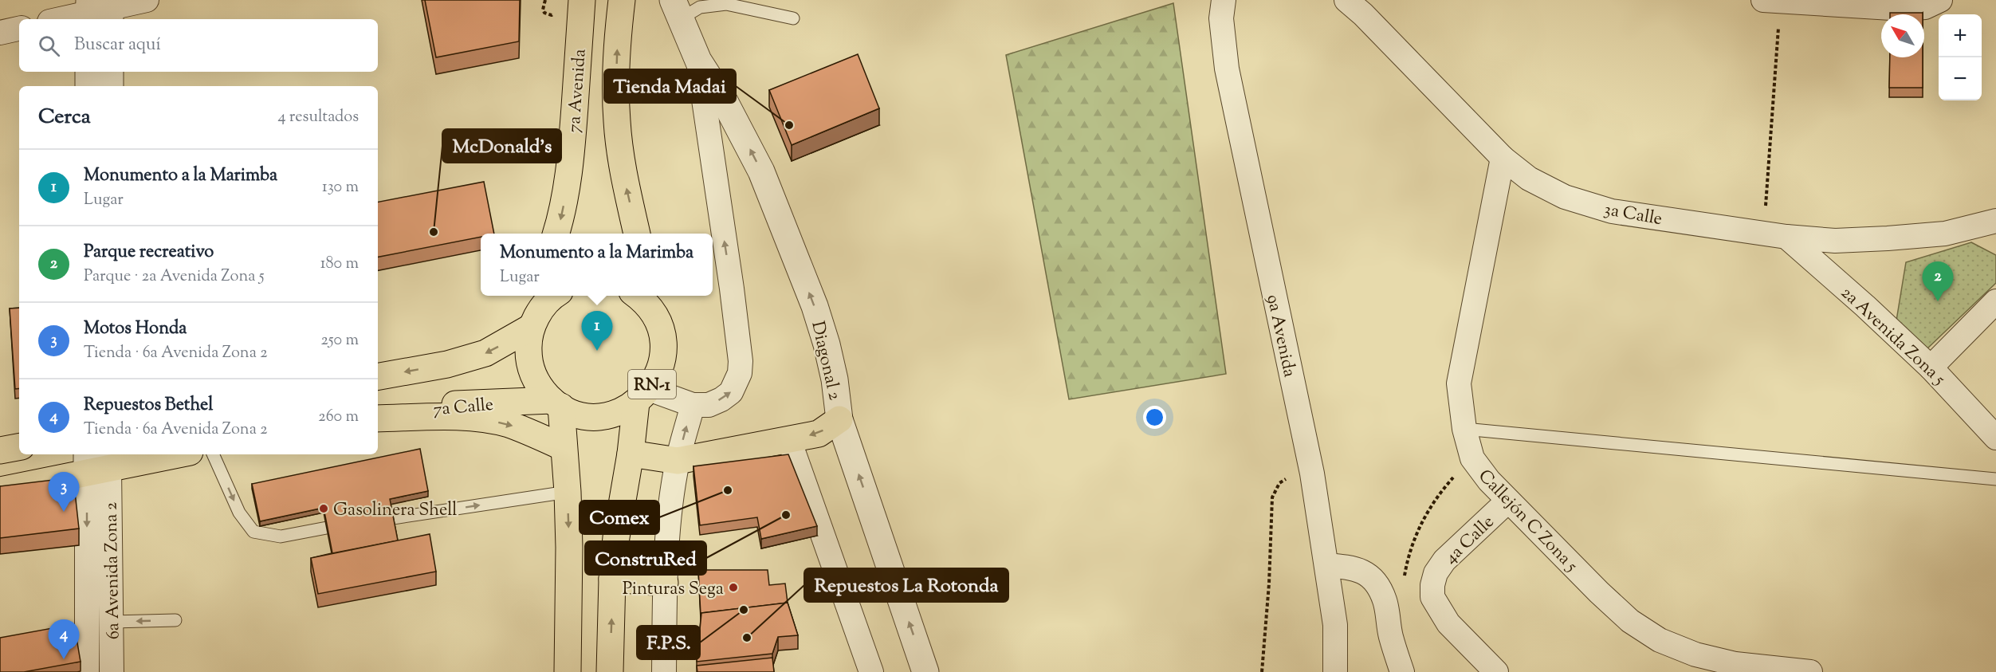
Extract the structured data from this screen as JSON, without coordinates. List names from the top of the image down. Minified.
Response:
{"streets":{"main road":["7a Avenida","RN-1","7a Calle"],"street":["3a Calle","2a Avenida Zona 5","9a Avenida","Diagonal 2","Callejón C Zona 5","4a Calle","6a Avenida Zona 2"]},"crossings":[["3a Calle","2a Avenida Zona 5"],["3a Calle","Callejón C Zona 5"],["Diagonal 2","RN-1"],["RN-1","7a Calle"],["Callejón C Zona 5","4a Calle"]],"places":["Tienda Madai","McDonald's","Comex","Gasolinera Shell","ConstruRed","Pinturas Sega","F.P.S.","Repuestos La Rotonda"],"north":"top left","page":{"map_buttons":["+","−"],"search":"Buscar aquí","heading":["Cerca","4 resultados"],"list":[{"mark":"1","name":"Monumento a la Marimba","note":"Lugar","value":"130 m"},{"mark":"2","name":"Parque recreativo","note":"Parque · 2a Avenida Zona 5","value":"180 m"},{"mark":"3","name":"Motos Honda","note":"Tienda · 6a Avenida Zona 2","value":"250 m"},{"mark":"4","name":"Repuestos Bethel","note":"Tienda · 6a Avenida Zona 2","value":"260 m"}],"popup":["Monumento a la Marimba","Lugar"],"pins":["2","1","3","4"]}}
